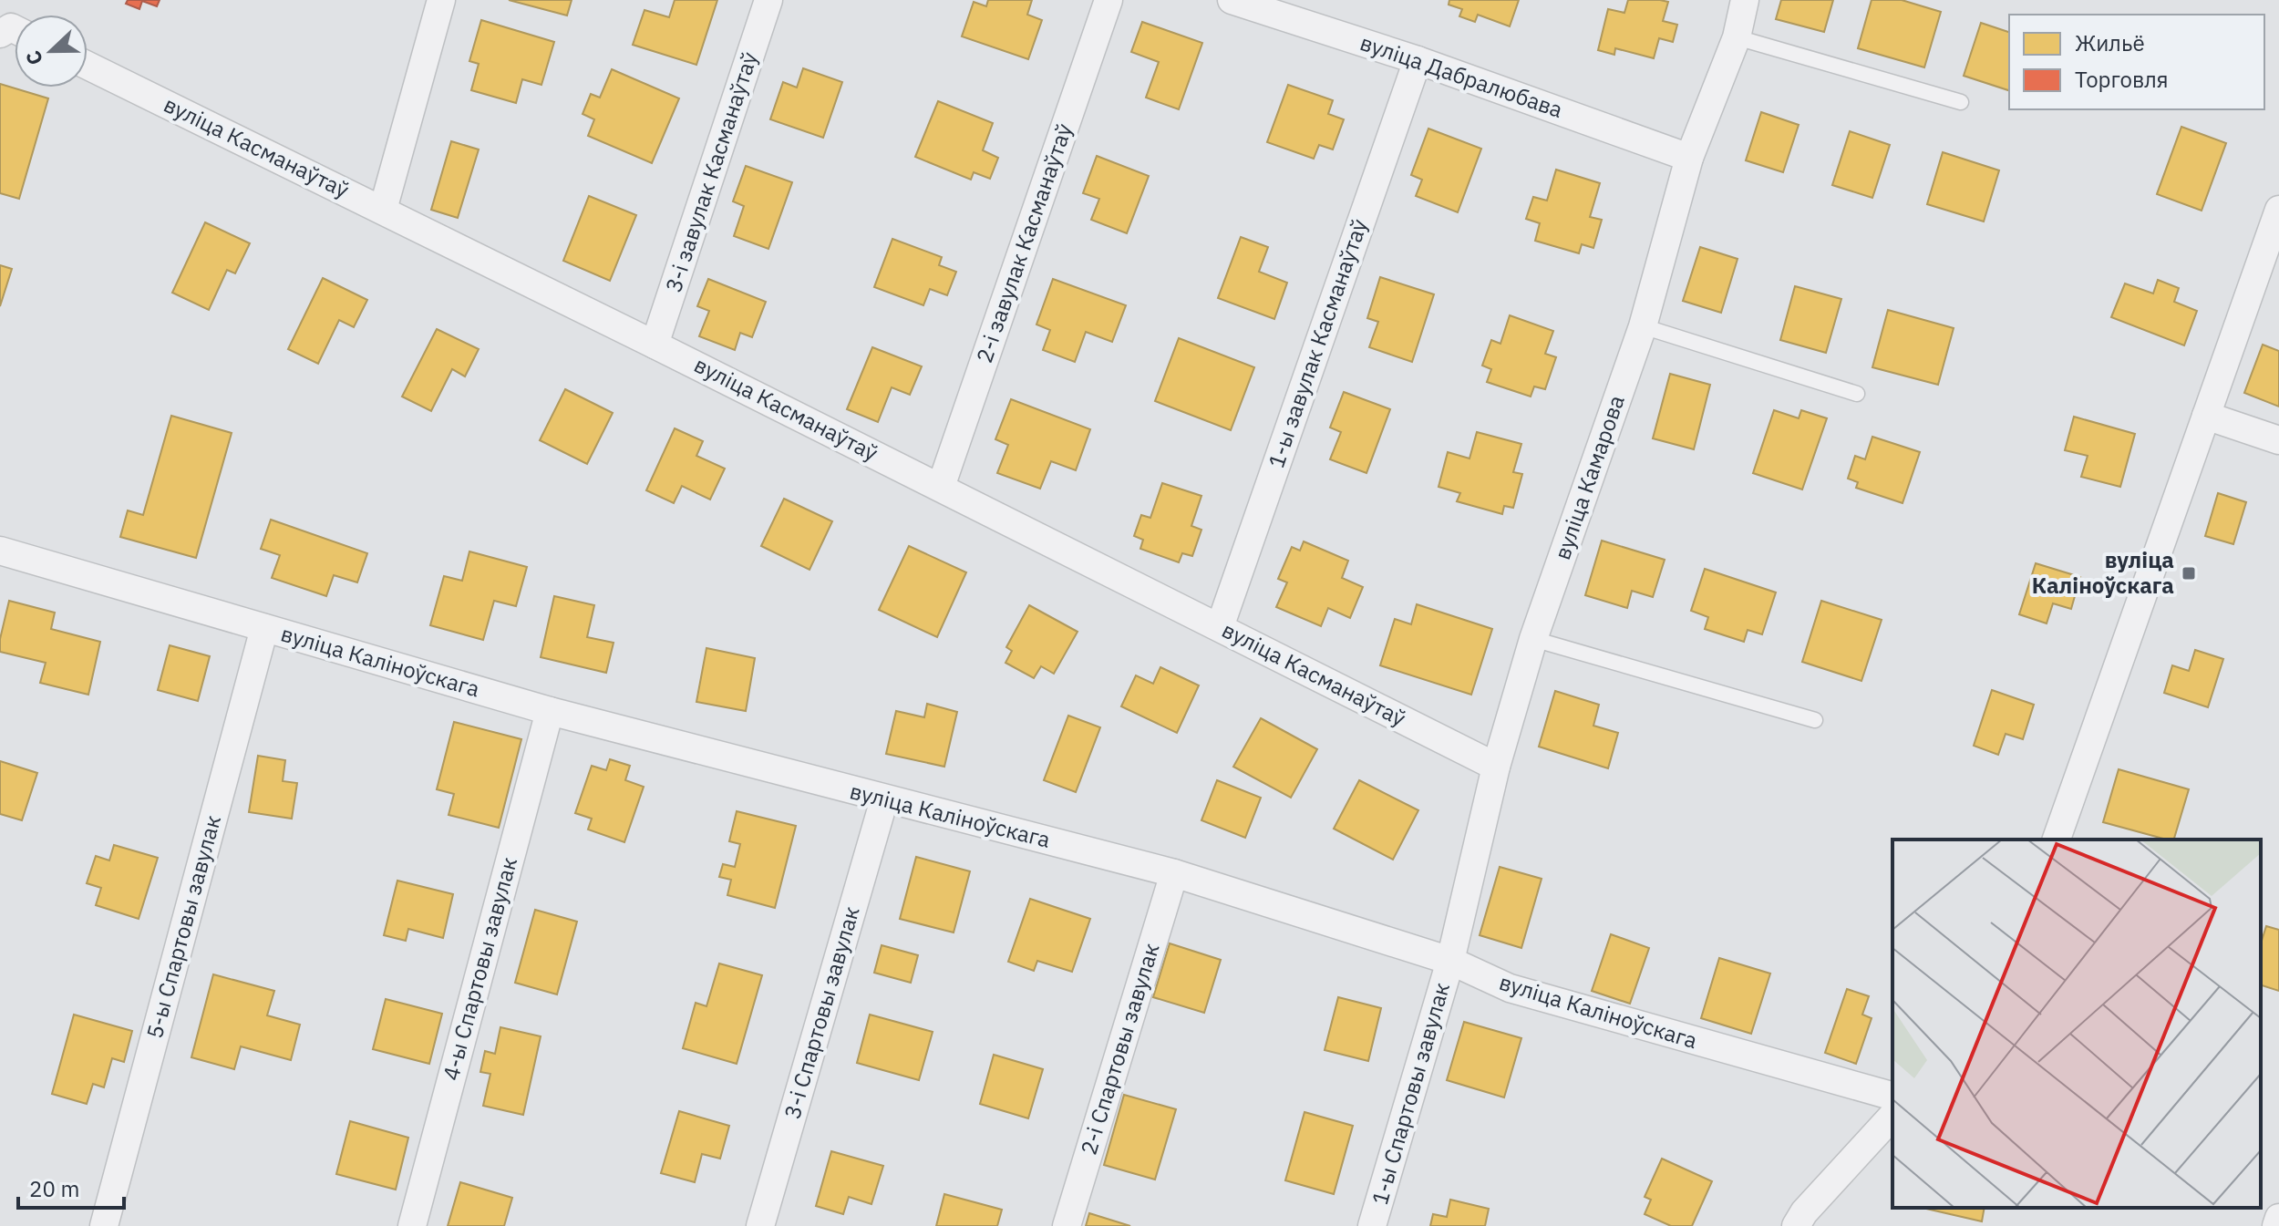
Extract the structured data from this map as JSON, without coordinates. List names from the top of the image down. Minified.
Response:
{"streets":{"street":["вуліца Дабралюбава","вуліца Касманаўтаў","3-і завулак Касманаўтаў","2-і завулак Касманаўтаў","1-ы завулак Касманаўтаў","вуліца Камарова","вуліца Каліноўскага","5-ы Спартовы завулак","4-ы Спартовы завулак","3-і Спартовы завулак","2-і Спартовы завулак","1-ы Спартовы завулак"]},"crossings":[["вуліца Дабралюбава","1-ы завулак Касманаўтаў"],["вуліца Дабралюбава","вуліца Камарова"],["вуліца Касманаўтаў","3-і завулак Касманаўтаў"],["вуліца Касманаўтаў","2-і завулак Касманаўтаў"],["вуліца Касманаўтаў","1-ы завулак Касманаўтаў"],["вуліца Касманаўтаў","вуліца Камарова"],["вуліца Камарова","вуліца Каліноўскага"],["вуліца Камарова","1-ы Спартовы завулак"],["вуліца Каліноўскага","5-ы Спартовы завулак"],["вуліца Каліноўскага","4-ы Спартовы завулак"],["вуліца Каліноўскага","3-і Спартовы завулак"],["вуліца Каліноўскага","2-і Спартовы завулак"],["вуліца Каліноўскага","1-ы Спартовы завулак"]],"places":{"transit":["вуліца Каліноўскага"]},"legend":["Жильё","Торговля"],"scale_bar":"20 m","north":"left"}
